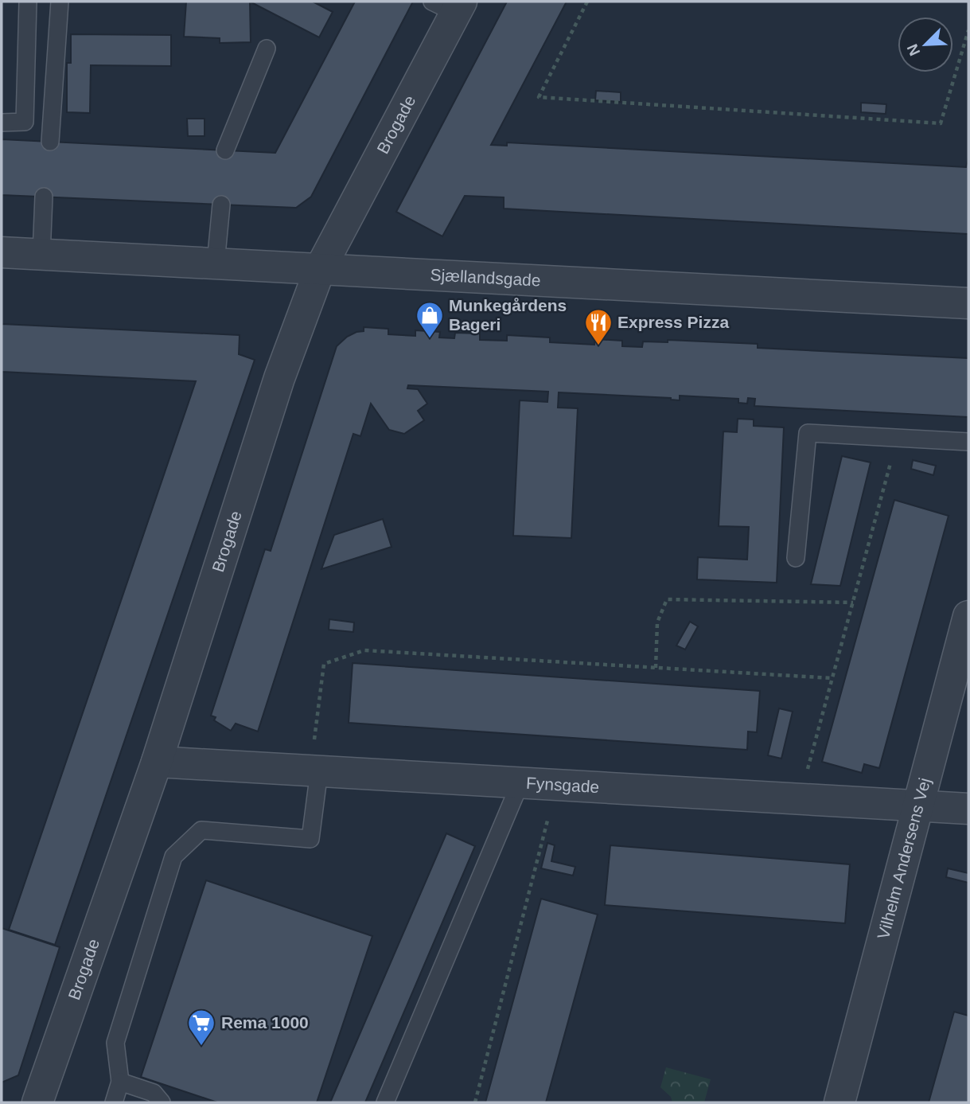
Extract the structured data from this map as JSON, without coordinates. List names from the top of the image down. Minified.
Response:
{"streets":{"street":["Brogade","Sjællandsgade","Fynsgade","Vilhelm Andersens Vej"]},"crossings":[["Brogade","Sjællandsgade"],["Brogade","Fynsgade"],["Fynsgade","Vilhelm Andersens Vej"]],"places":{"shop":["Munkegårdens Bageri"],"restaurant":["Express Pizza"],"supermarket":["Rema 1000"]},"north":"bottom left"}
